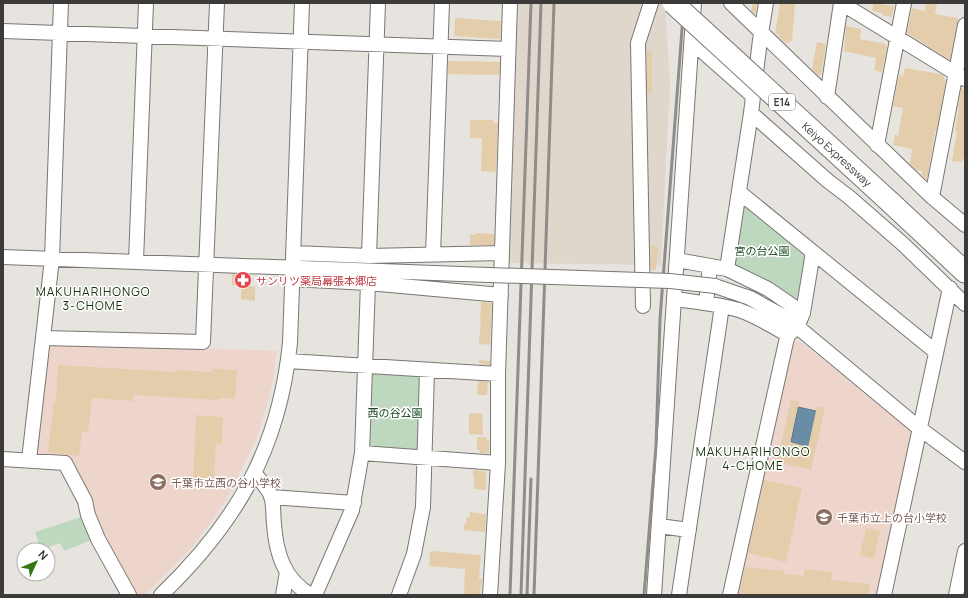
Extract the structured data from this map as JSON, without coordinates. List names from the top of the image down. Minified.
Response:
{"streets":{"highway":["E14","Keiyo Expressway"]},"districts":["MAKUHARIHONGO 3-CHOME","MAKUHARIHONGO 4-CHOME"],"parks":["宮の台公園","西の谷公園"],"places":{"pharmacy":["サンリツ薬局幕張本郷店"],"school or university":["千葉市立西の谷小学校","千葉市立上の台小学校"]},"north":"top right"}
